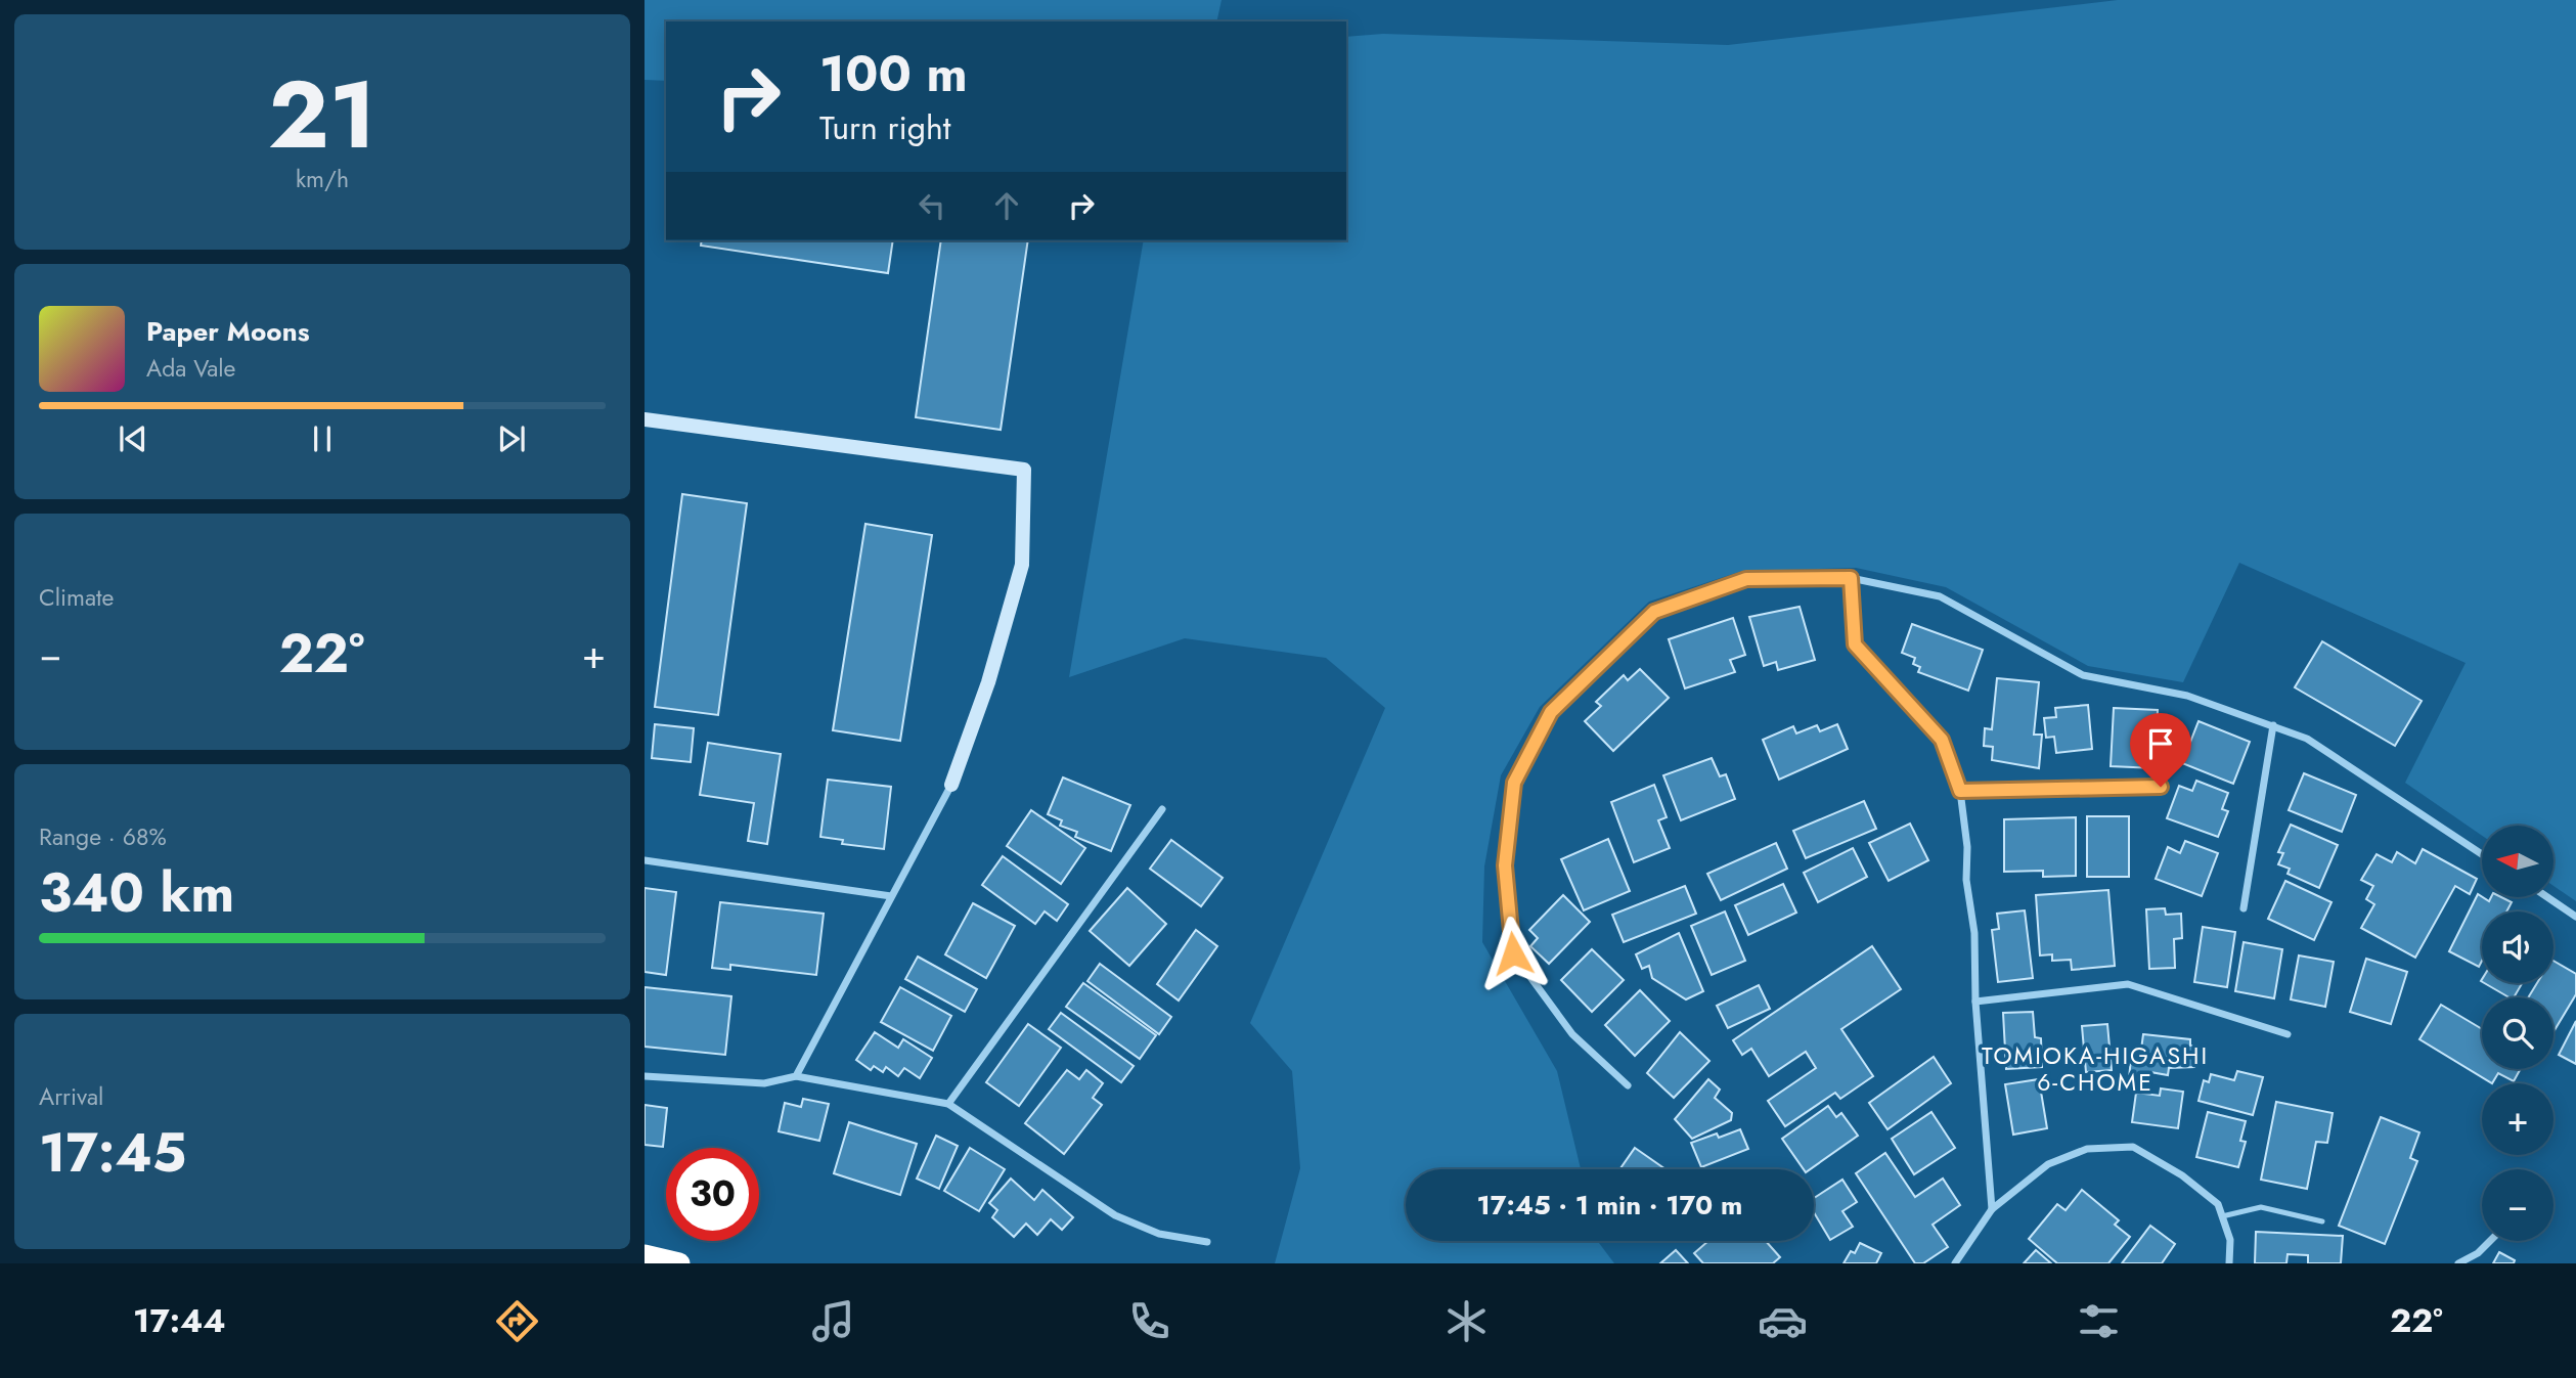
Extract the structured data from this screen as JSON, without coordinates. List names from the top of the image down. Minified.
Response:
{"districts":["TOMIOKA-HIGASHI 6-CHOME"],"north":"left","page":{"tile":[["21","km/h"],"Climate",["Range · 68%","340 km"],["Arrival","17:45"]],"turn":["100 m","Turn right"],"song":["Paper Moons","Ada Vale"],"heat":["−","22°","+"],"map_buttons":["+","−"],"limit":"30","trip":"17:45 · 1 min · 170 m","tabs":["17:44","22°"]}}
